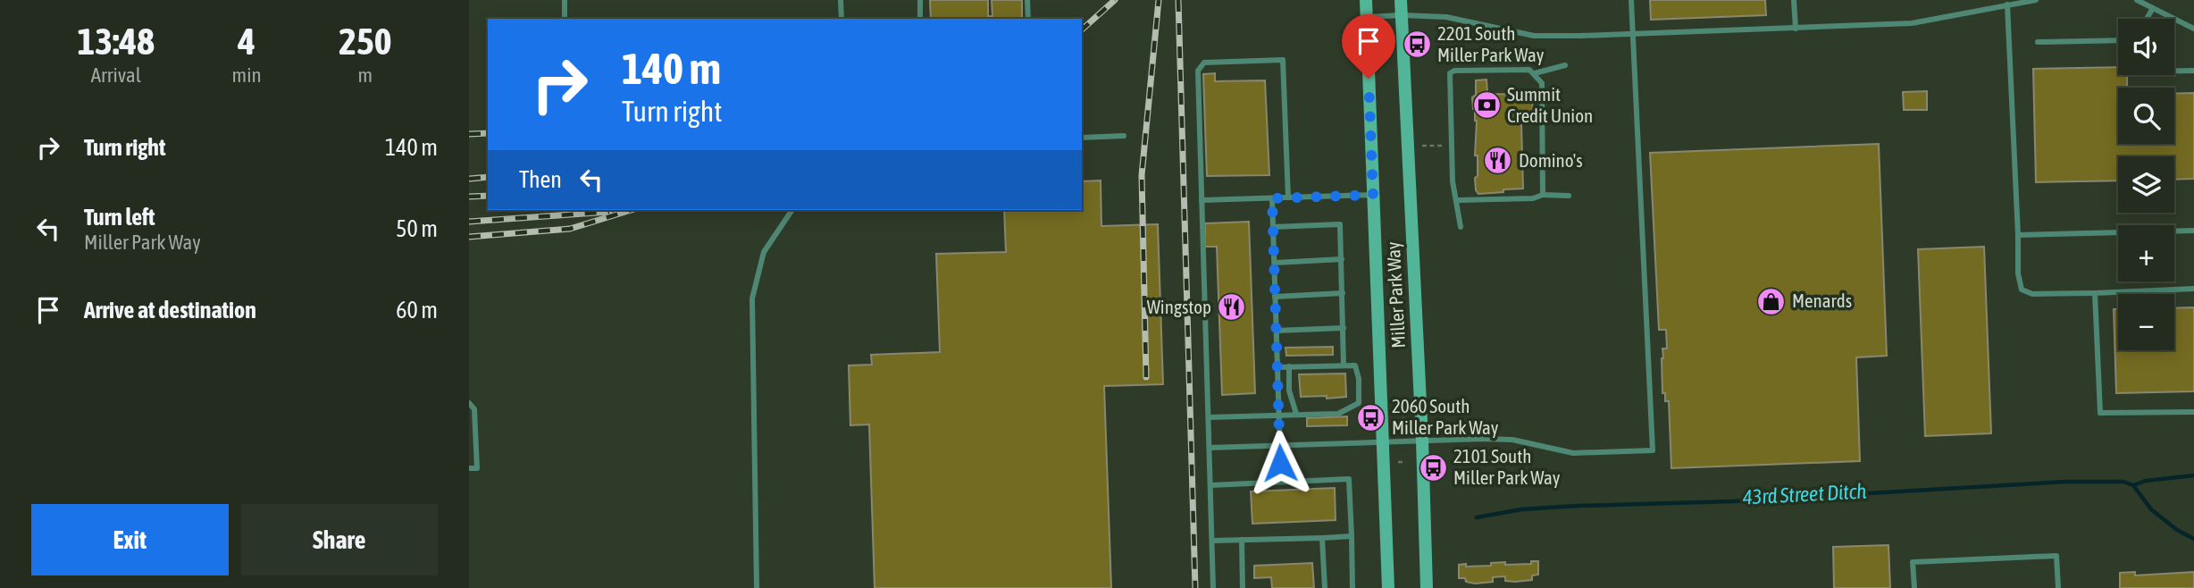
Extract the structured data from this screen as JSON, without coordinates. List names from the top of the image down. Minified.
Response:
{"streets":{"main road":["Miller Park Way"]},"water":["43rd Street Ditch"],"places":{"bus stop":["2201 South Miller Park Way","2060 South Miller Park Way","2101 South Miller Park Way"],"bank":["Summit Credit Union"],"restaurant":["Domino's","Wingstop"],"shop":["Menards"]},"page":{"eta":["13:48","Arrival","4","min","250","m"],"map_buttons":["+","−"],"turn":["140 m","Turn right"],"list":[{"name":"Turn right","value":"140 m"},{"name":"Turn left","note":"Miller Park Way","value":"50 m"},{"name":"Arrive at destination","value":"60 m"}],"then":"Then","buttons":["Exit","Share"]}}
